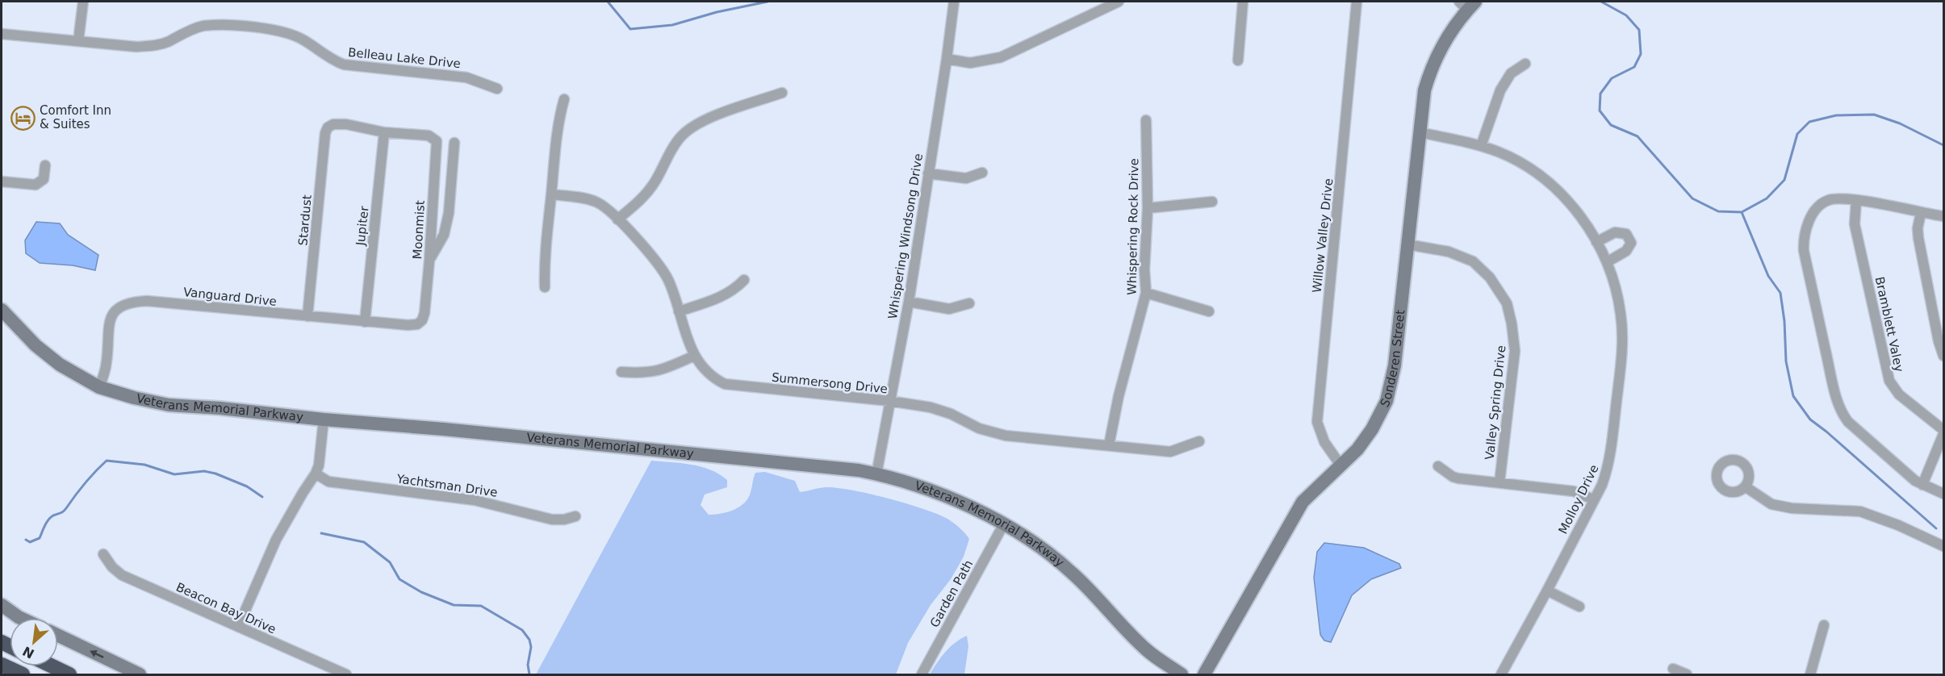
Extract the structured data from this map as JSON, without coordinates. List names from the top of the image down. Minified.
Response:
{"streets":{"street":["Belleau Lake Drive","Stardust","Jupiter","Whispering Rock Drive","Moonmist","Willow Valley Drive","Whispering Windsong Drive","Vanguard Drive","Bramblett Valey","Sonderen Street","Summersong Drive","Valley Spring Drive","Veterans Memorial Parkway","Yachtsman Drive","Molloy Drive","Garden Path","Beacon Bay Drive"]},"crossings":[["Stardust","Jupiter"],["Stardust","Moonmist"],["Stardust","Vanguard Drive"],["Jupiter","Moonmist"],["Jupiter","Vanguard Drive"],["Whispering Rock Drive","Summersong Drive"],["Moonmist","Vanguard Drive"],["Willow Valley Drive","Sonderen Street"],["Whispering Windsong Drive","Summersong Drive"],["Whispering Windsong Drive","Veterans Memorial Parkway"],["Vanguard Drive","Veterans Memorial Parkway"],["Sonderen Street","Valley Spring Drive"],["Sonderen Street","Molloy Drive"],["Veterans Memorial Parkway","Garden Path"]],"places":{"hotel":["Comfort Inn & Suites"]},"north":"bottom left"}
